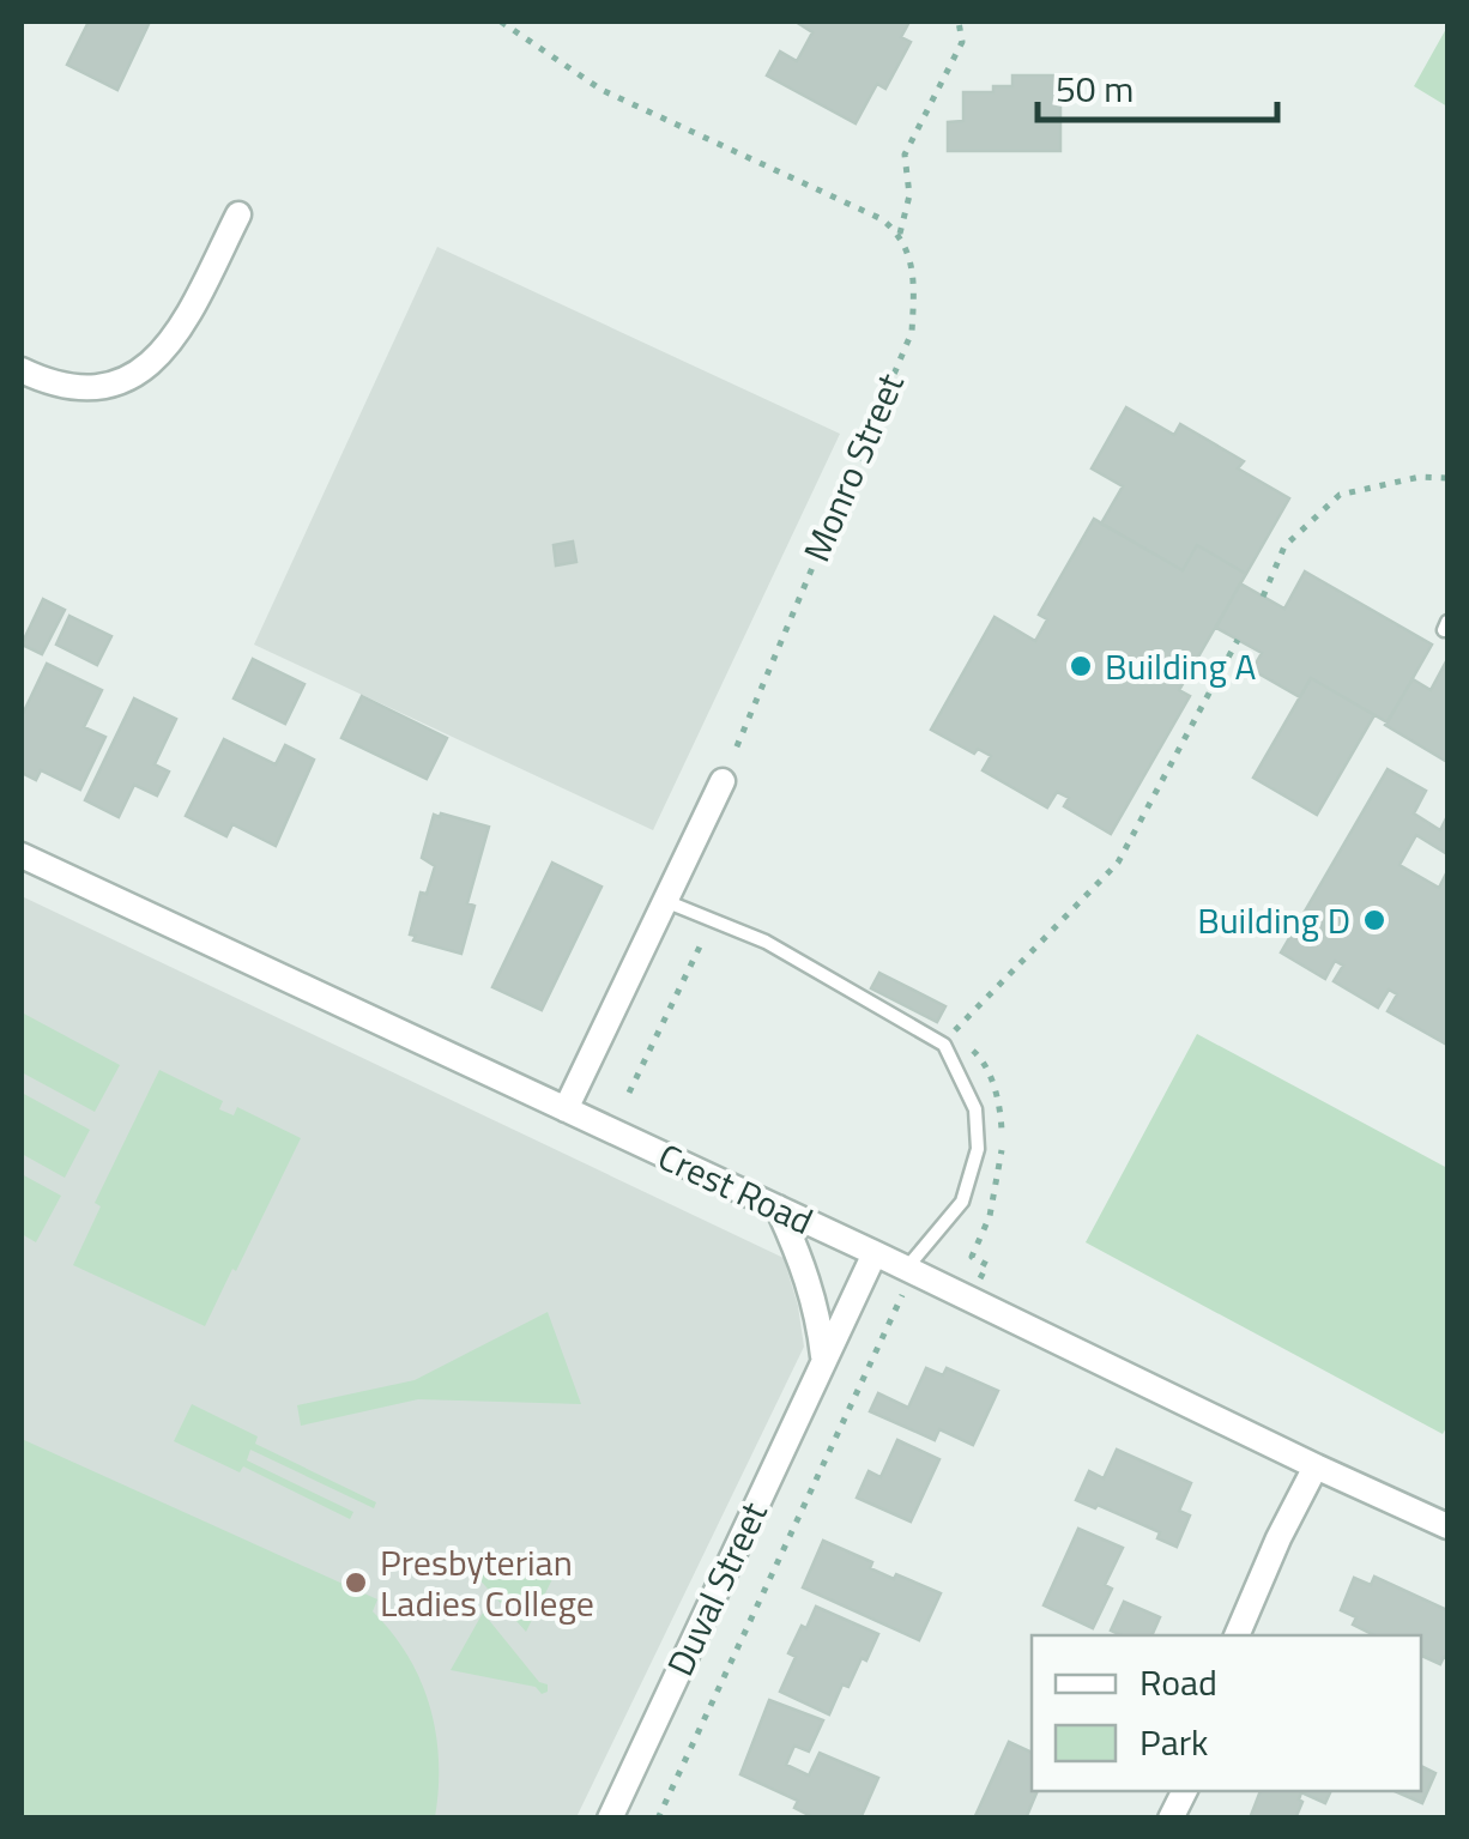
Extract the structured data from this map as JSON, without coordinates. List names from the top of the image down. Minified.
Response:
{"streets":{"street":["Crest Road","Duval Street"],"path":["Monro Street"]},"crossings":[["Crest Road","Duval Street"]],"places":["Building A","Building D","Presbyterian Ladies College"],"legend":["Road","Park"],"scale_bar":"50 m"}
